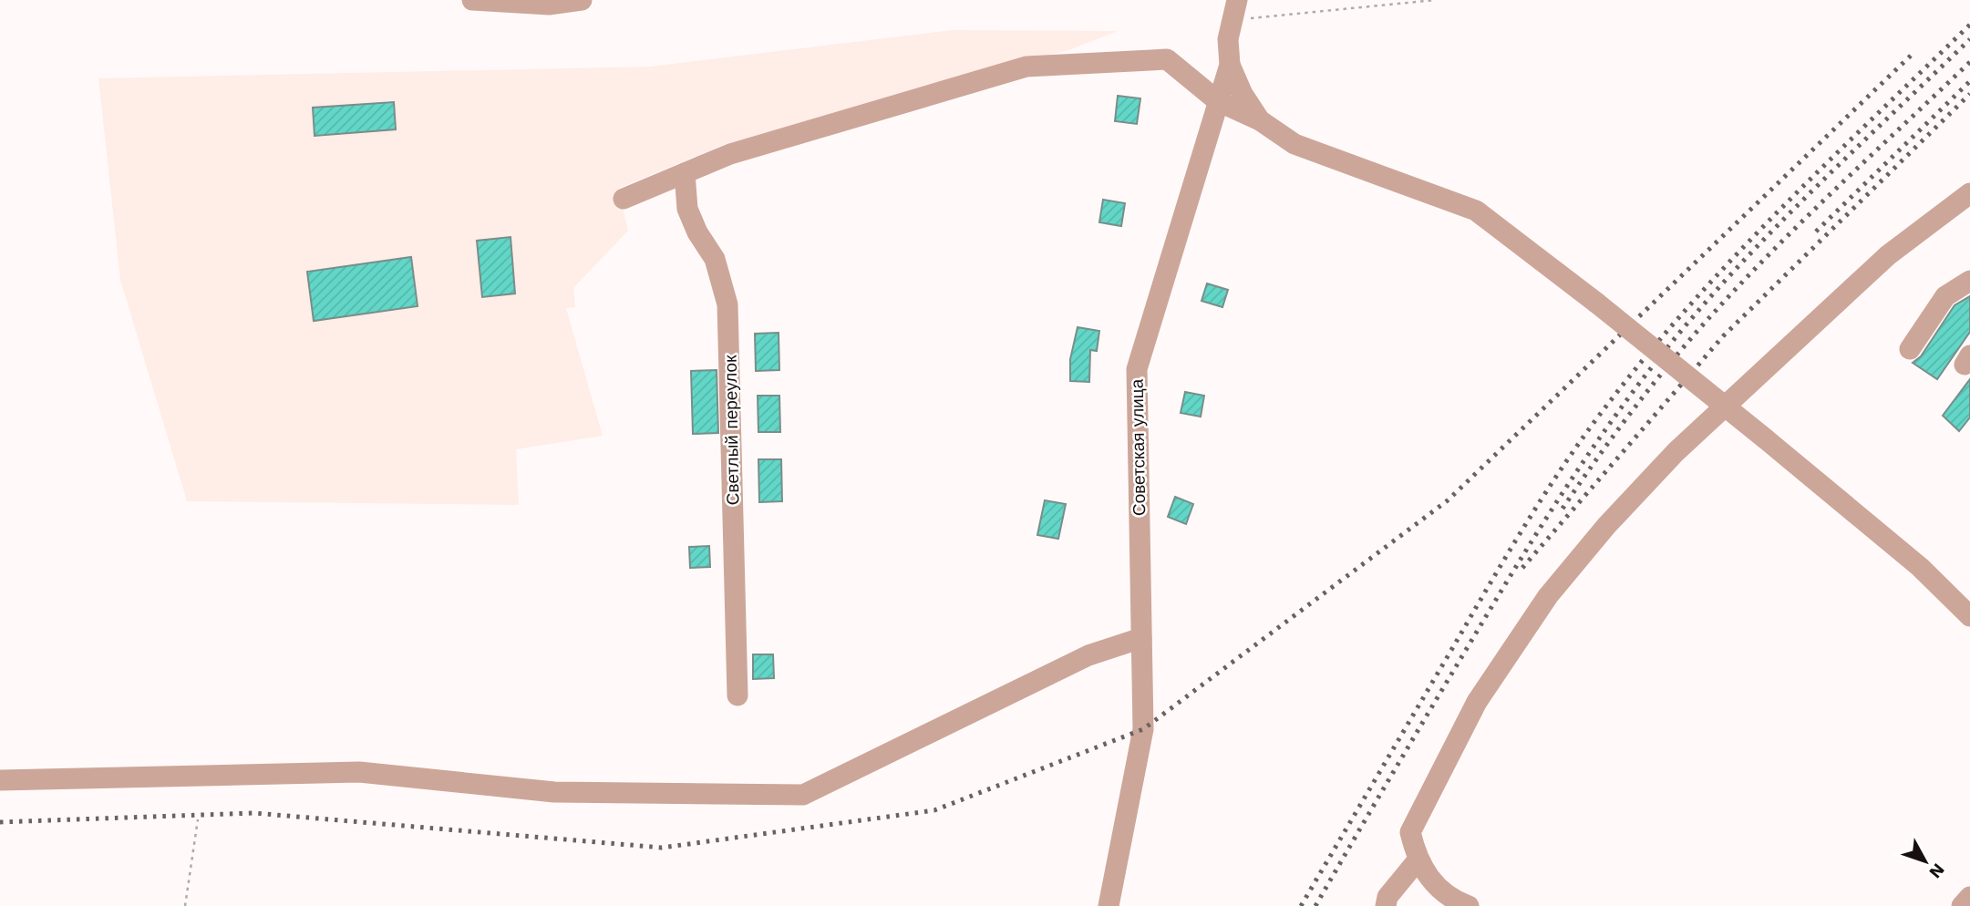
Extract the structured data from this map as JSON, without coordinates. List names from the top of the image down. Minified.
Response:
{"streets":{"street":["Светлый переулок","Советская улица"]},"north":"bottom right"}
